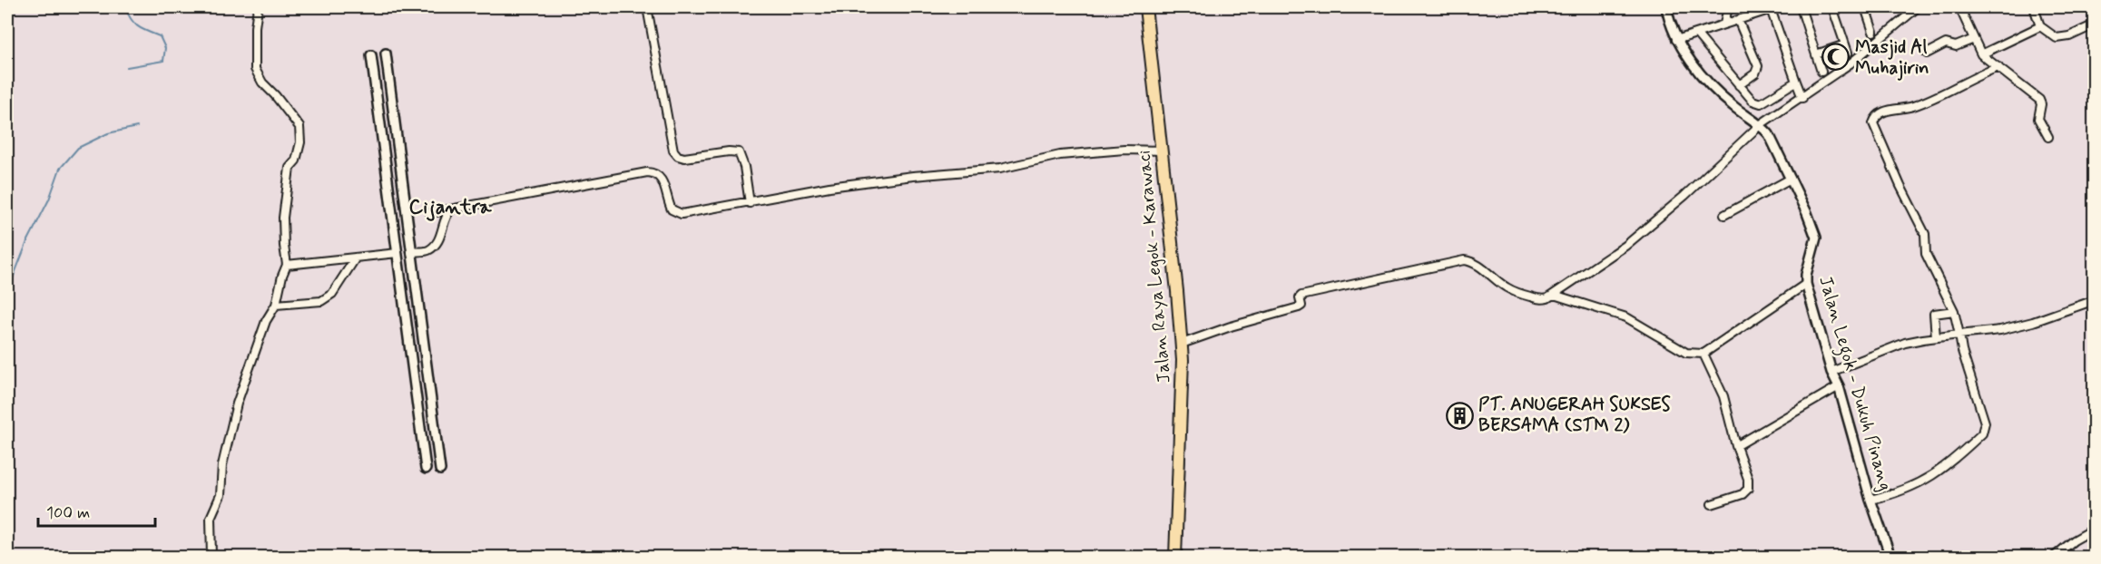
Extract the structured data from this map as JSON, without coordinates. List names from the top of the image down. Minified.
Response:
{"streets":{"main road":["Jalan Raya Legok - Karawaci"],"street":["Jalan Legok - Dukuh Pinang"]},"districts":["Cijantra"],"places":{"mosque":["Masjid Al Muhajirin"],"building":["PT. ANUGERAH SUKSES BERSAMA (STM 2)"]},"scale_bar":"100 m"}
